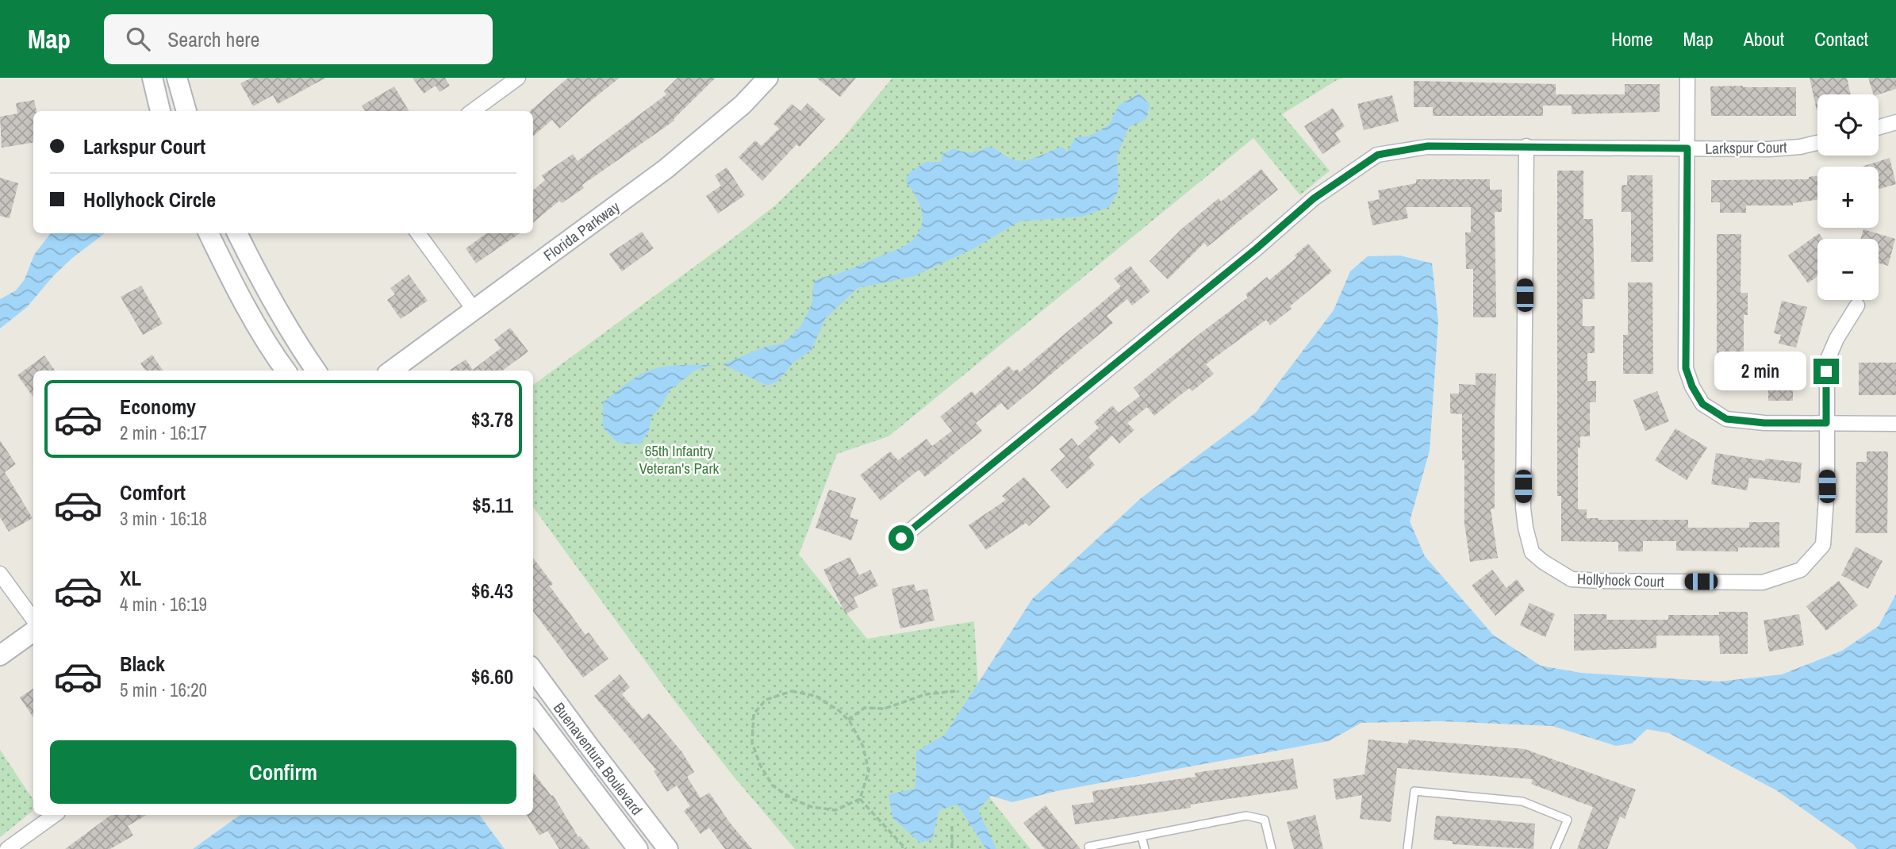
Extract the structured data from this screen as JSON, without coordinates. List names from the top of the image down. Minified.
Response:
{"streets":{"main road":["Florida Parkway","Buenaventura Boulevard"],"street":["Larkspur Court","Hollyhock Court"]},"crossings":[["Larkspur Court","Hollyhock Court"]],"parks":["65th Infantry Veteran's Park"],"page":{"header":"Map","search":"Search here","nav":["Home","Map","About","Contact"],"map_buttons":["+","−"],"banner":["Larkspur Court","Hollyhock Circle"],"bubble":"2 min","list":[{"name":"Economy","note":"2 min · 16:17","value":"$3.78"},{"name":"Comfort","note":"3 min · 16:18","value":"$5.11"},{"name":"XL","note":"4 min · 16:19","value":"$6.43"},{"name":"Black","note":"5 min · 16:20","value":"$6.60"}],"buttons":"Confirm"}}
